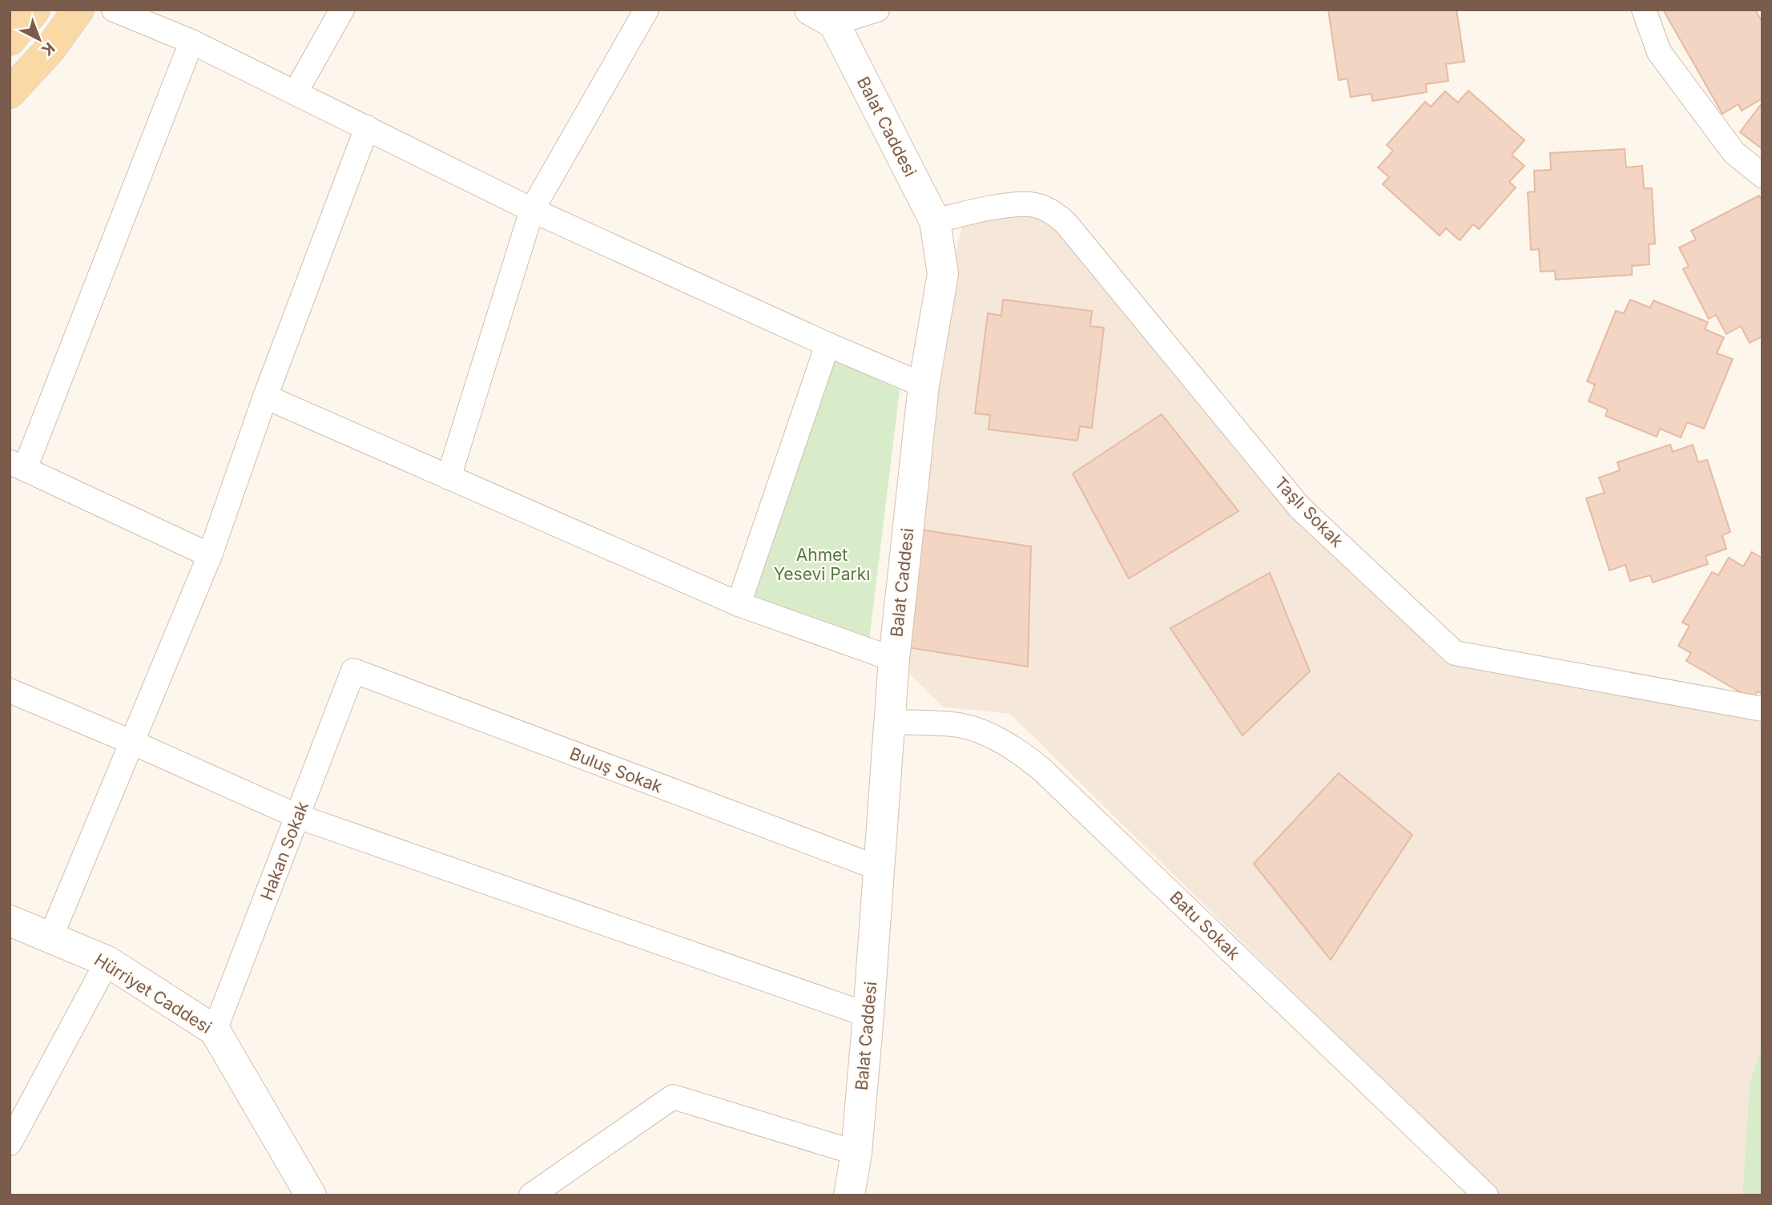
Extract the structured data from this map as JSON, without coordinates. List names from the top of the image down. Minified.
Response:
{"streets":{"street":["Balat Caddesi","Taşlı Sokak","Buluş Sokak","Hakan Sokak","Batu Sokak","Hürriyet Caddesi"]},"crossings":[["Balat Caddesi","Taşlı Sokak"],["Balat Caddesi","Buluş Sokak"],["Balat Caddesi","Batu Sokak"],["Buluş Sokak","Hakan Sokak"],["Hakan Sokak","Hürriyet Caddesi"]],"parks":["Ahmet Yesevi Parkı"],"north":"bottom right"}
